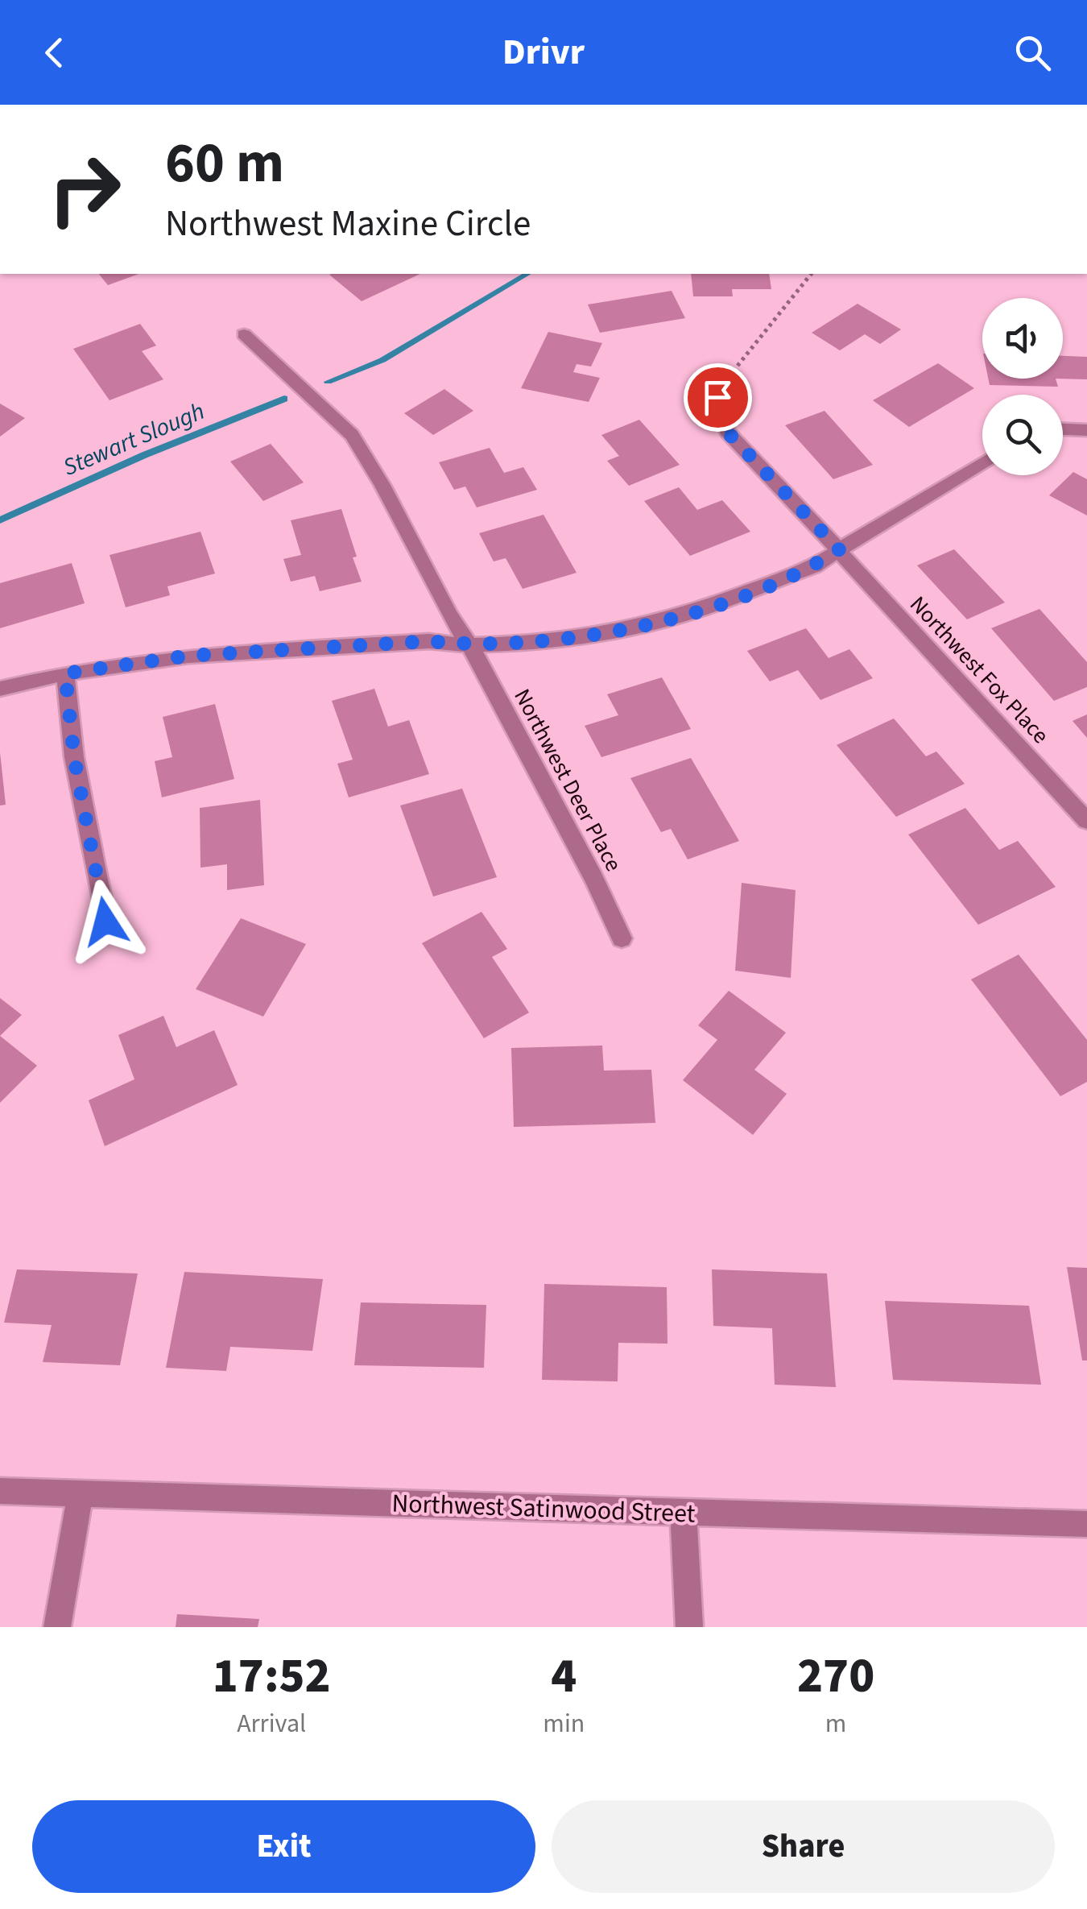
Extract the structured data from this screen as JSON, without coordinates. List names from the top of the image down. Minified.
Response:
{"streets":{"street":["Northwest Fox Place","Northwest Deer Place","Northwest Satinwood Street"]},"water":["Stewart Slough"],"page":{"header":"Drivr","turn":["60 m","Northwest Maxine Circle"],"eta":["17:52","Arrival","4","min","270","m"],"buttons":["Exit","Share"]}}
